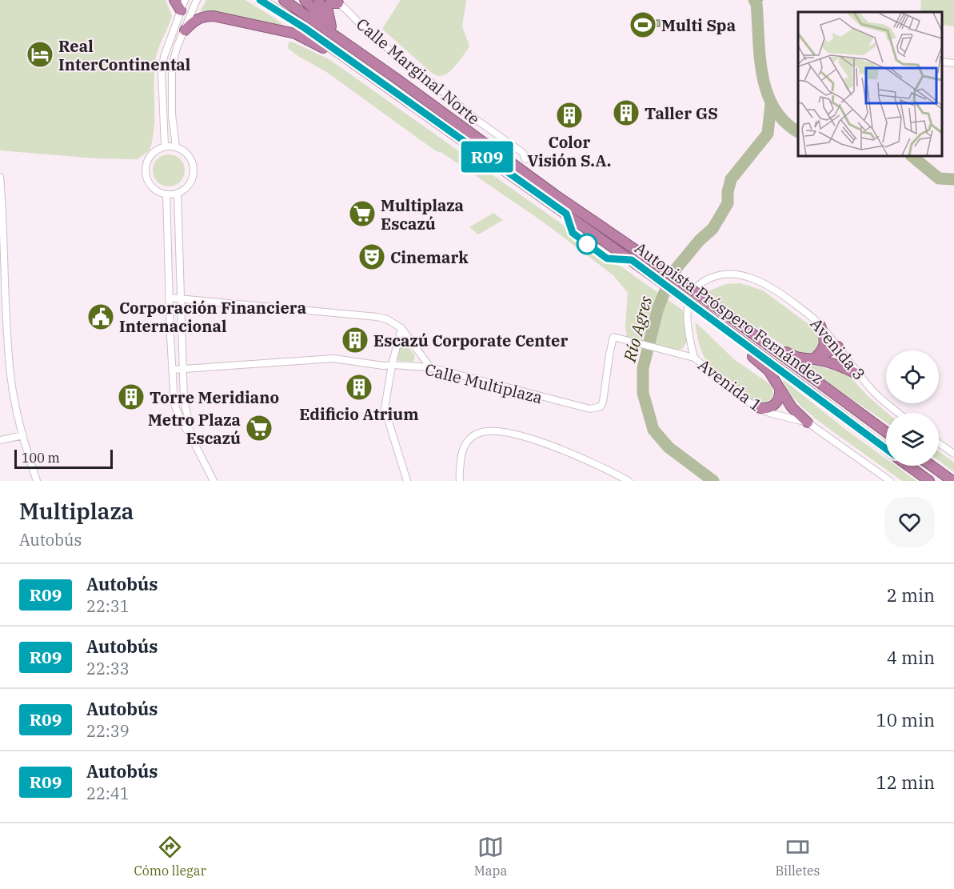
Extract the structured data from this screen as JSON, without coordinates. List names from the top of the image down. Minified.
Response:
{"streets":{"highway":["Autopista Próspero Fernández"],"street":["Calle Marginal Norte","Avenida 3","Calle Multiplaza","Avenida 1"]},"crossings":[["Avenida 3","Calle Multiplaza"],["Avenida 3","Avenida 1"],["Calle Multiplaza","Avenida 1"]],"water":["Río Agres"],"places":{"sports":["Multi Spa"],"hotel":["Real InterContinental"],"building":["Taller GS","Color Visión S.A.","Escazú Corporate Center","Edificio Atrium","Torre Meridiano"],"supermarket":["Multiplaza Escazú","Metro Plaza Escazú"],"theatre":["Cinemark"],"public building":["Corporación Financiera Internacional"]},"lines":["bus line R09"],"scale_bar":"100 m","page":{"on_map":"R09","scale":"100 m","heading":["Multiplaza","Autobús"],"list":[{"mark":"R09","name":"Autobús","note":"22:31","value":"2 min"},{"mark":"R09","name":"Autobús","note":"22:33","value":"4 min"},{"mark":"R09","name":"Autobús","note":"22:39","value":"10 min"},{"mark":"R09","name":"Autobús","note":"22:41","value":"12 min"}],"tabs":["Cómo llegar","Mapa","Billetes"]}}
